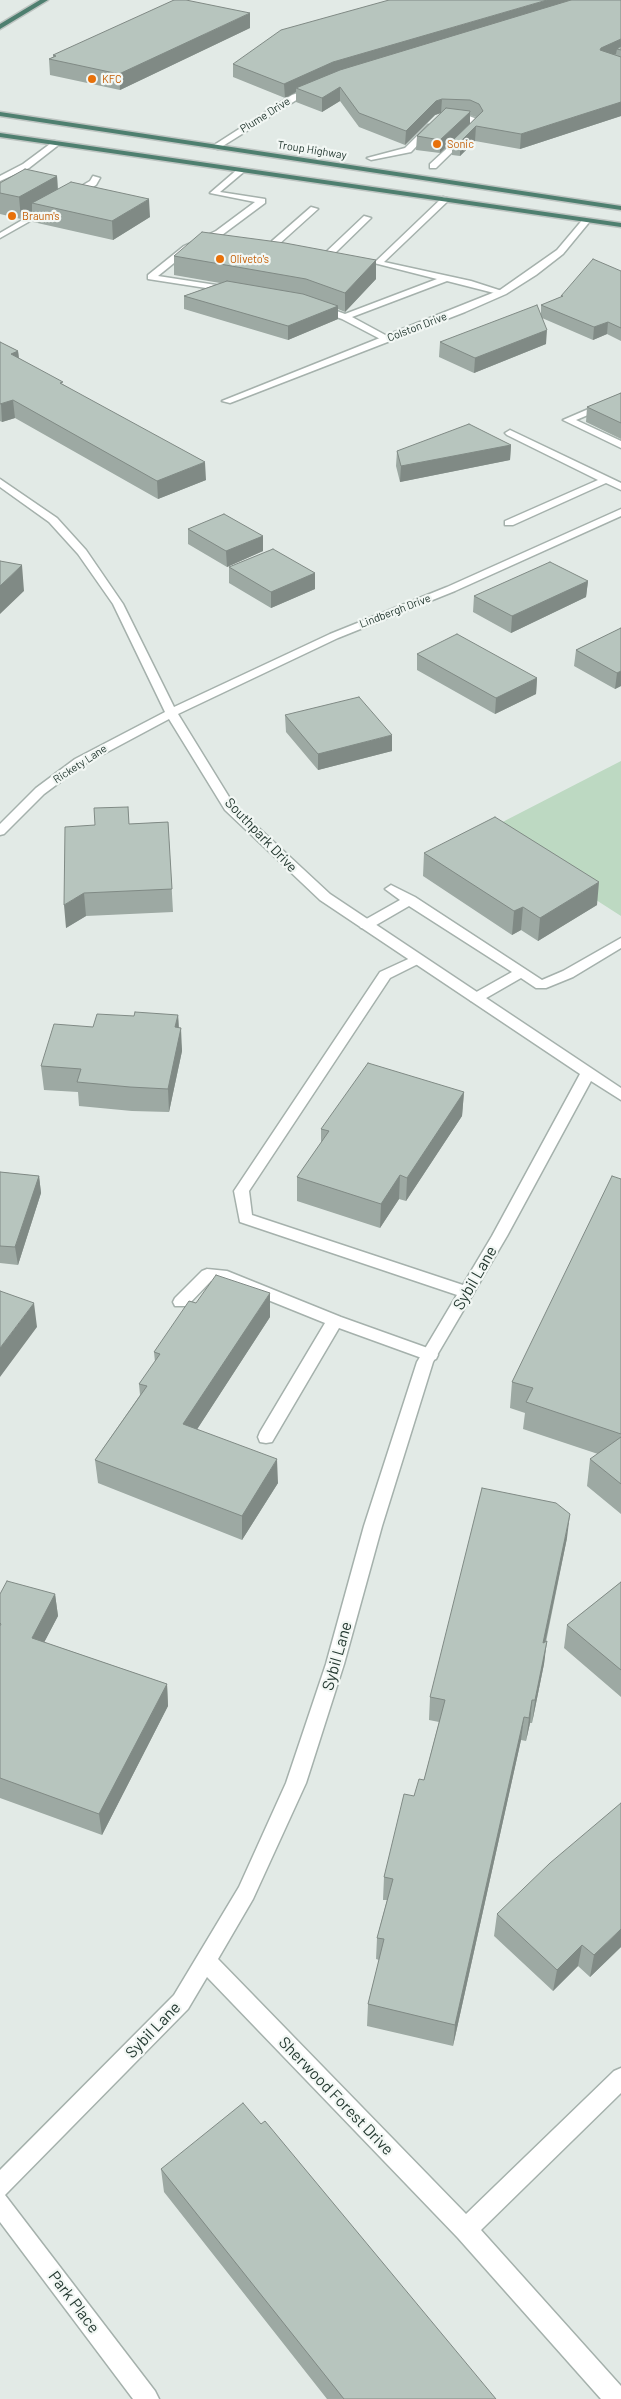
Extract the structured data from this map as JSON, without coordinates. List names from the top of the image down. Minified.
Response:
{"streets":{"highway":["Troup Highway"],"street":["Plume Drive","Colston Drive","Lindbergh Drive","Rickety Lane","Southpark Drive","Sybil Lane","Sherwood Forest Drive","Park Place"]},"crossings":[["Plume Drive","Troup Highway"],["Lindbergh Drive","Rickety Lane"],["Lindbergh Drive","Southpark Drive"],["Rickety Lane","Southpark Drive"],["Southpark Drive","Sybil Lane"],["Sybil Lane","Sherwood Forest Drive"]],"places":["KFC","Sonic","Braum's","Oliveto's"]}
